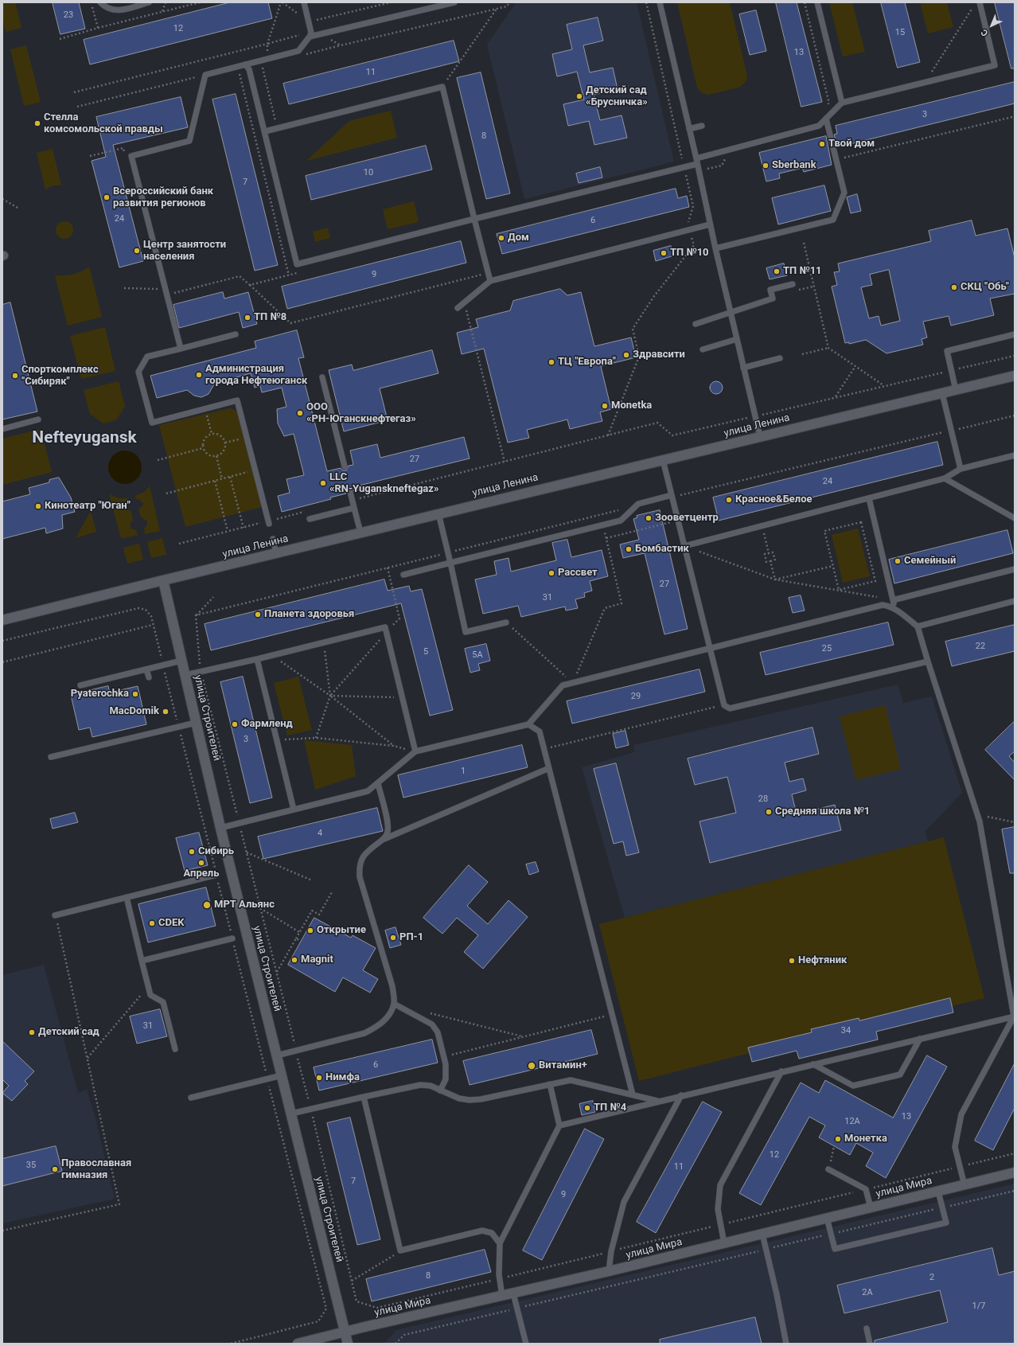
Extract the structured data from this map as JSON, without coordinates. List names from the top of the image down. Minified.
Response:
{"streets":{"main road":["улица Ленина","улица Строителей","улица Мира"]},"crossings":[["улица Ленина","улица Строителей"],["улица Строителей","улица Мира"]],"districts":["Nefteyugansk"],"places":["Детский сад «Брусничка»","Стелла комсомольской правды","Твой дом","Sberbank","Всероссийский банк развития регионов","Дом","Центр занятости населения","ТП №10","ТП №11","СКЦ \"Обь\"","ТП №8","Здравсити","ТЦ \"Европа\"","Администрация города Нефтеюганск","Спорткомплекс \"Сибиряк\"","Monetka","ООО «РН-Юганскнефтегаз»","LLC «RN-Yuganskneftegaz»","Красное&Белое","Кинотеатр \"Юган\"","Зооветцентр","Бомбастик","Семейный","Рассвет","Планета здоровья","Pyaterochka","MacDomik","Фармленд","Средняя школа №1","Сибирь","Апрель","МРТ Альянс","CDEK","Открытие","РП-1","Magnit","Нефтяник","Детский сад","Витамин+","Нимфа","ТП №4","Монетка","Православная гимназия"],"house_numbers":["23","12","15","13","11","3","8","10","7","24","6","9","27","24","27","31","22","25","5","5А","29","3","1","28","4","31","34","6","13","12А","12","35","11","7","9","8","2","2А","1/7"],"north":"bottom left"}
